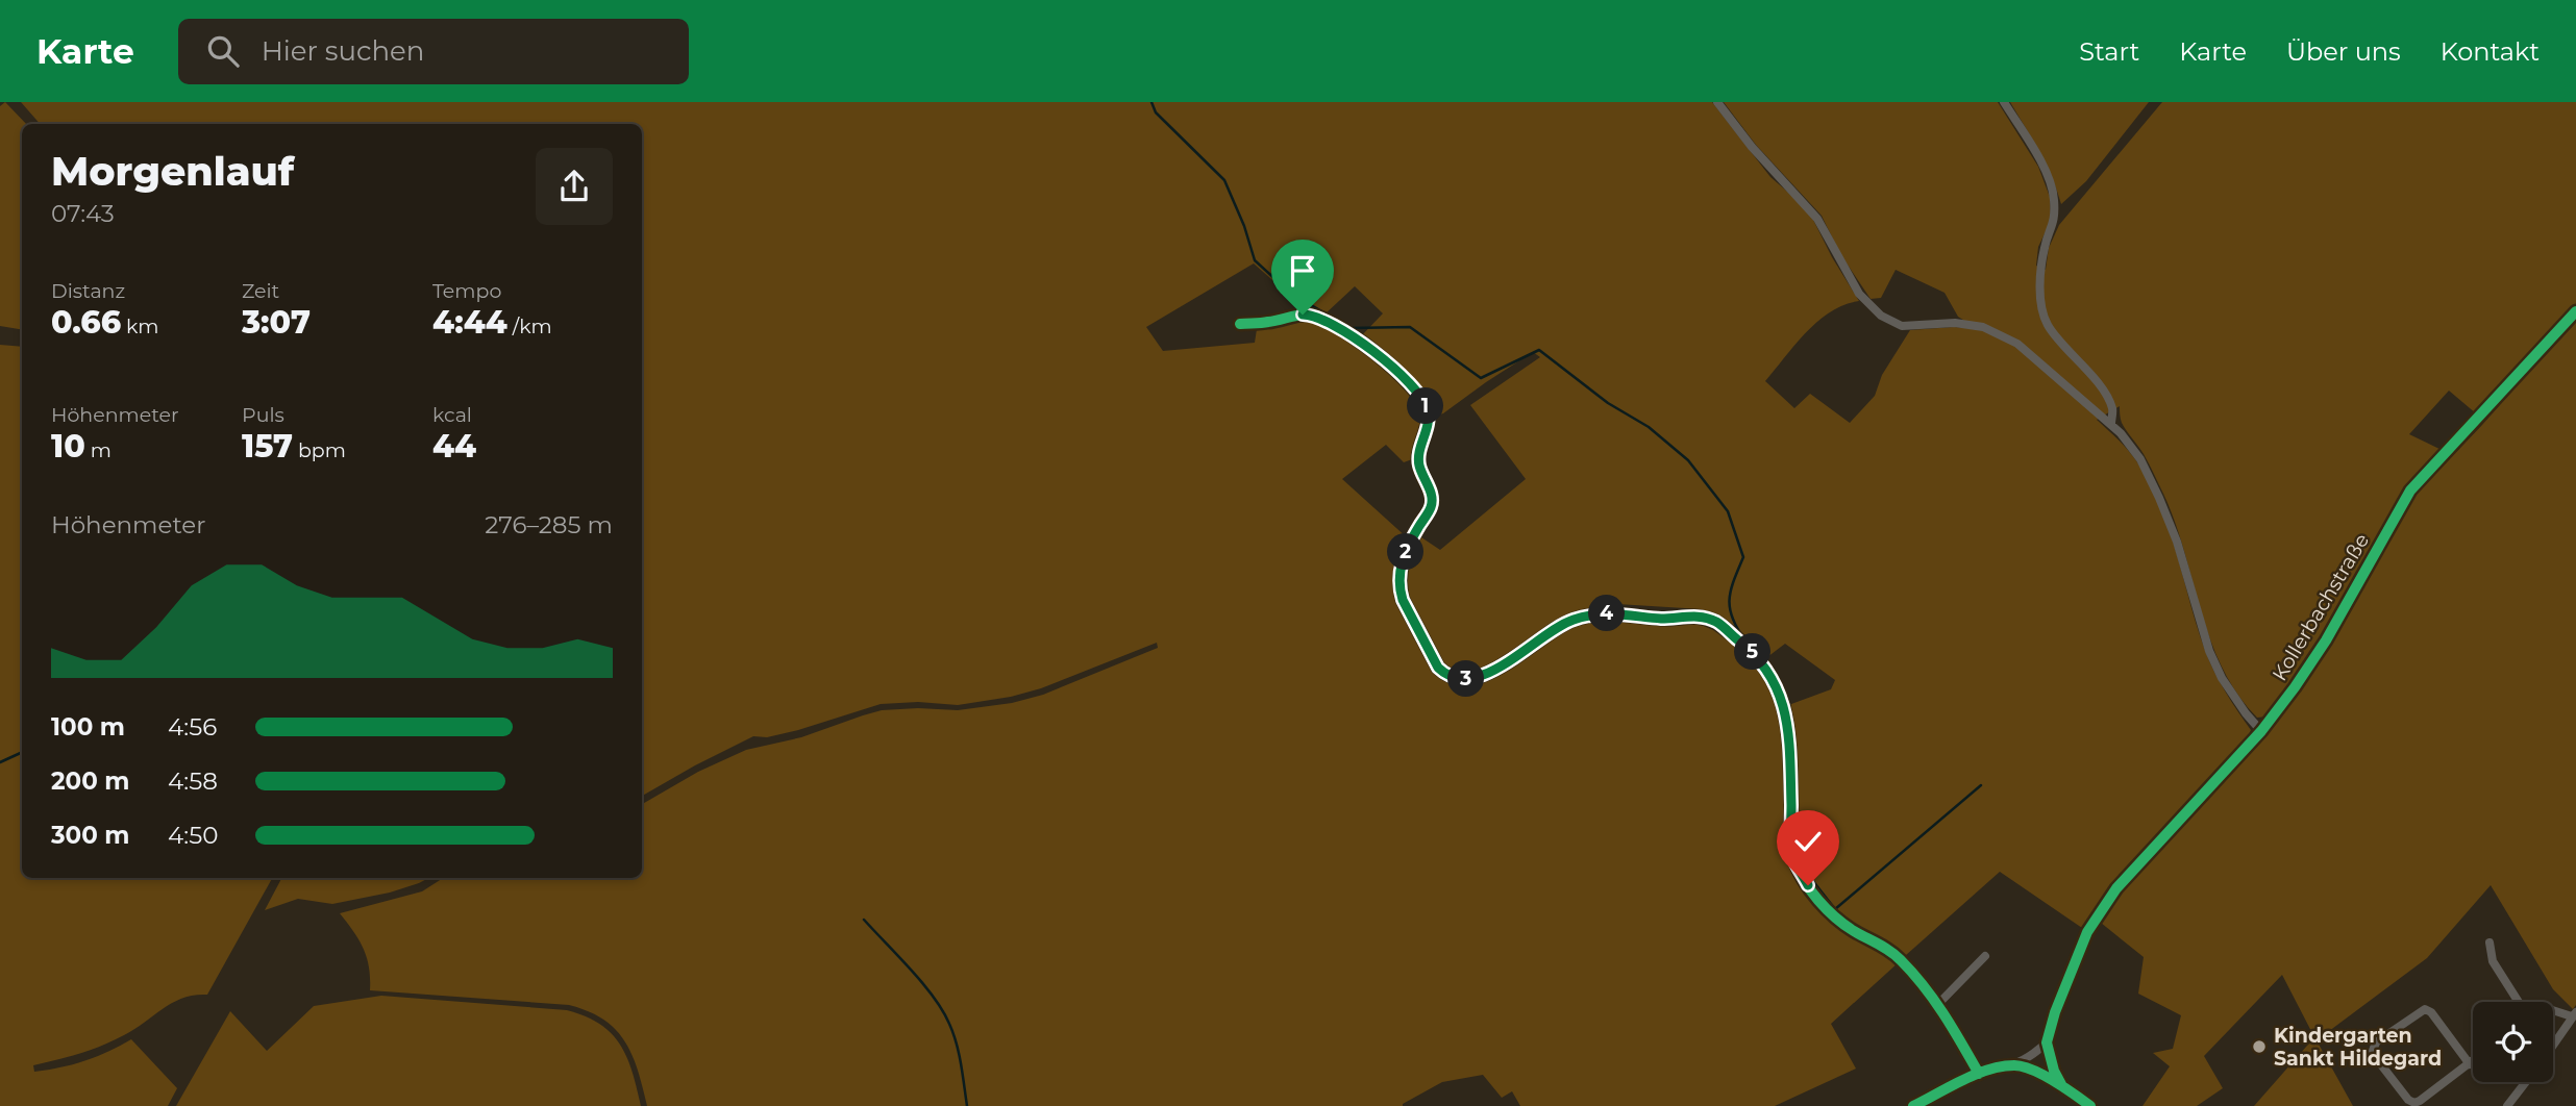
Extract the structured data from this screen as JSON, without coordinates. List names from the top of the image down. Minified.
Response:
{"streets":{"street":["Kollerbachstraße"]},"places":["Kindergarten Sankt Hildegard"],"page":{"header":"Karte","search":"Hier suchen","nav":["Start","Karte","Über uns","Kontakt"],"heading":["Morgenlauf","07:43"],"stats":[["Distanz","0.66 km"],["Zeit","3:07"],["Tempo","4:44 /km"],["Höhenmeter","10 m"],["Puls","157 bpm"],["kcal","44"]],"pins":["1","2","4","5","3"],"chart":["Höhenmeter","276–285 m"],"list":[{"name":"100 m","note":"4:56"},{"name":"200 m","note":"4:58"},{"name":"300 m","note":"4:50"}]}}
